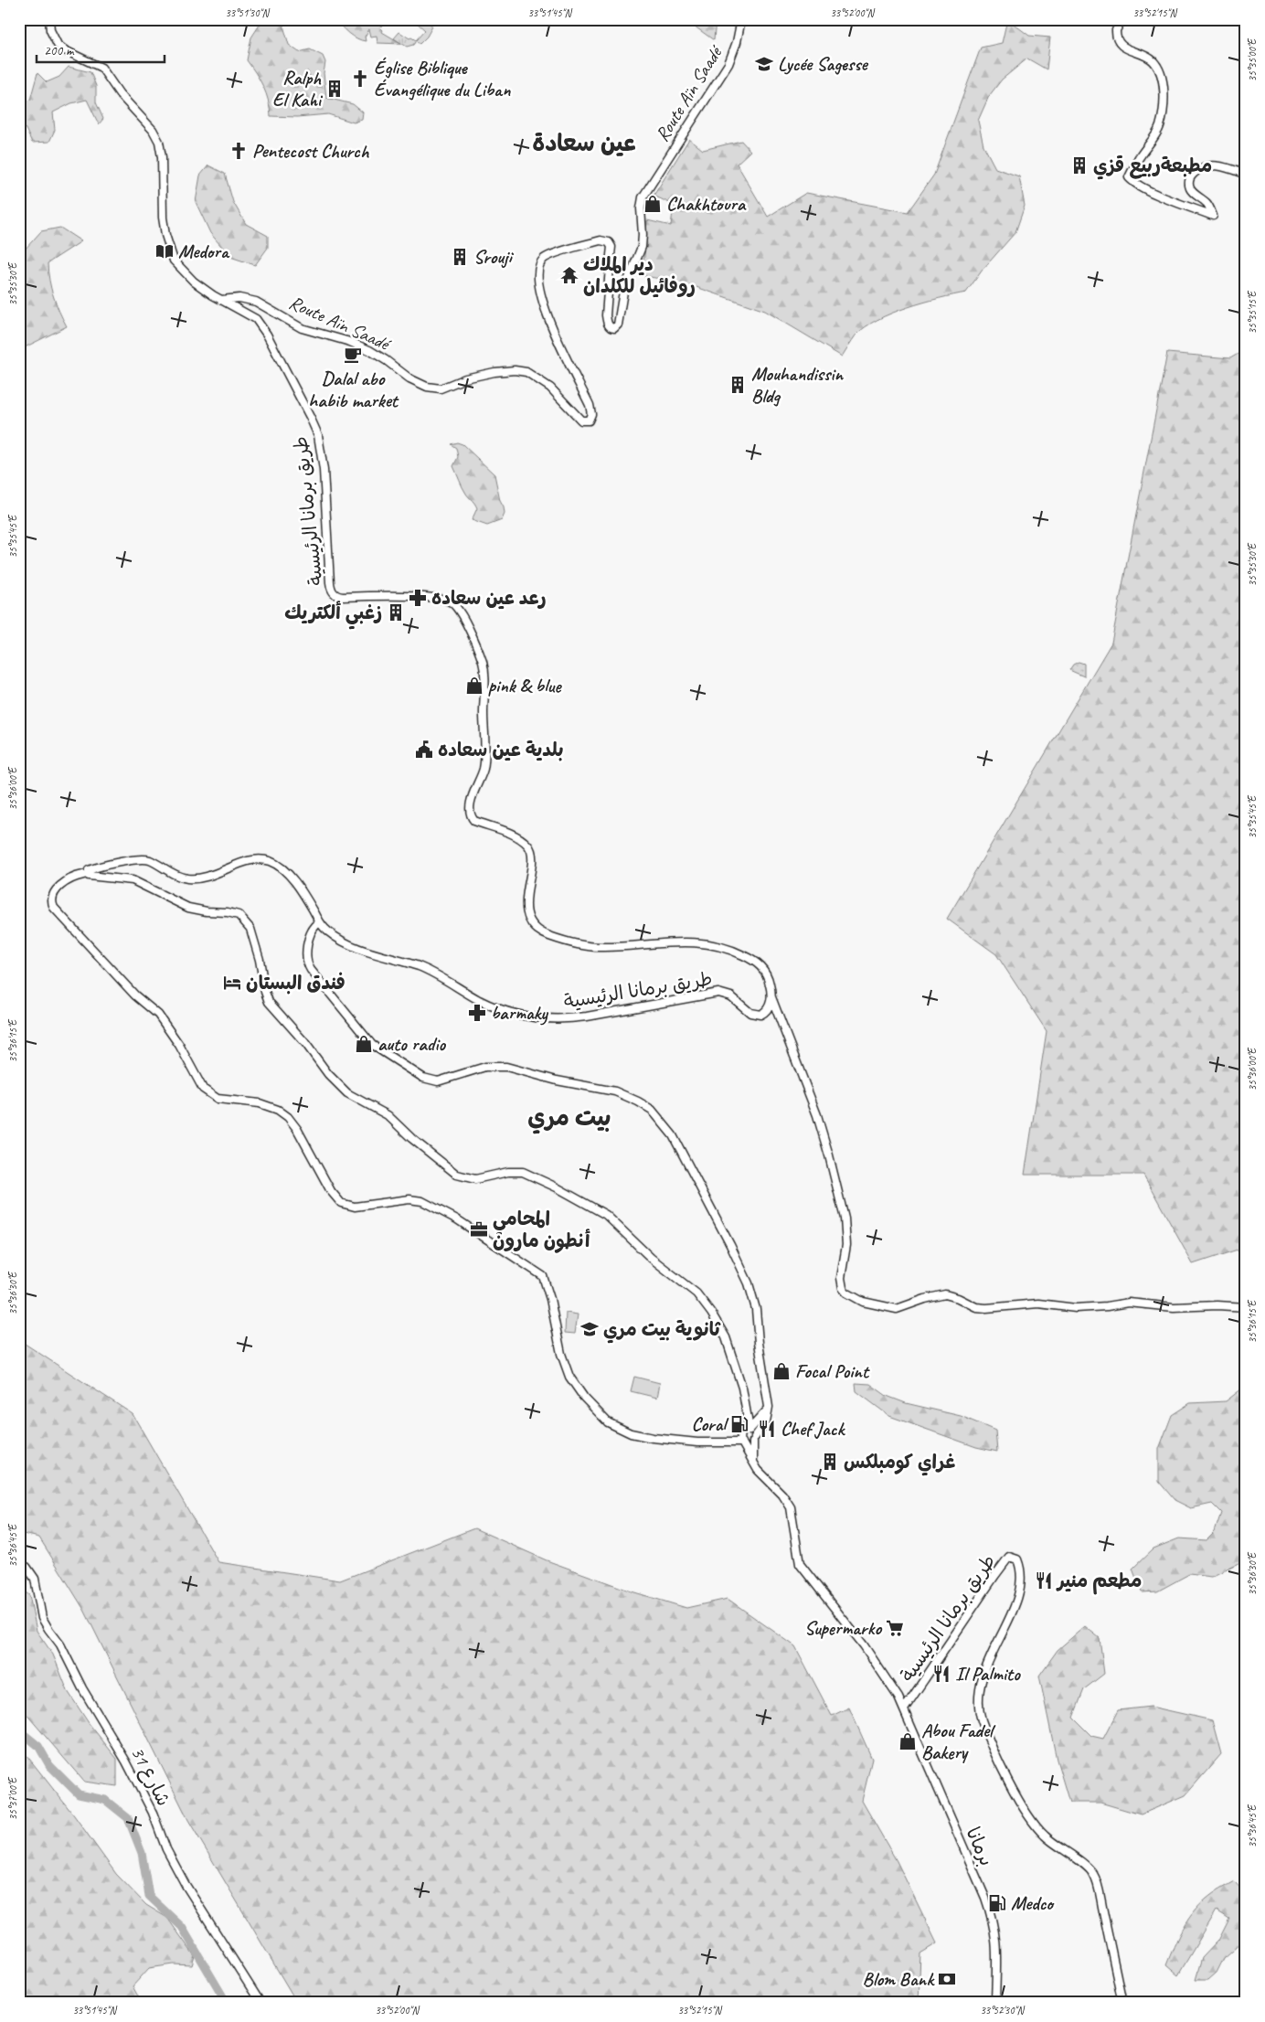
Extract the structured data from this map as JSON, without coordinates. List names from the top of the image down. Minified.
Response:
{"streets":{"street":["Route Aïn Saadé","طريق برمانا الرئيسية","شارع 31","برمانا"]},"crossings":[["Route Aïn Saadé","طريق برمانا الرئيسية"],["طريق برمانا الرئيسية","برمانا"]],"districts":["عين سعادة","بيت مري"],"places":{"school or university":["Lycée Sagesse","ثانوية بيت مري"],"church":["Église Biblique Évangélique du Liban","Pentecost Church"],"building":["Ralph El Kahi","مطبعةربيع قزي","Srouji","Mouhandissin Bldg","زغبي ألكتريك","غراي كومبلكس"],"shop":["Chakhtoura","pink & blue","auto radio","Focal Point","Abou Fadel Bakery"],"library":["Medora"],"temple":["دير الملاك روفائيل للكلدان"],"cafe":["Dalal abo habib market"],"pharmacy":["رعد عين سعاده","barmaky"],"public building":["بلدية عين سعاده"],"hotel":["فندق البستان"],"office":["المحامي أنطون مارون"],"fuel station":["Coral","Medco"],"restaurant":["Chef Jack","مطعم منير","Il Palmito"],"supermarket":["Supermarko"],"bank":["Blom Bank"]},"scale_bar":"200 m","coordinates":["33°51'30\"N","33°51'45\"N","33°52'00\"N","33°52'15\"N","35°35'00\"E","35°35'30\"E","35°35'15\"E","35°35'45\"E","35°36'00\"E","35°36'15\"E","35°36'30\"E","35°36'45\"E","35°37'00\"E","33°52'30\"N"]}
